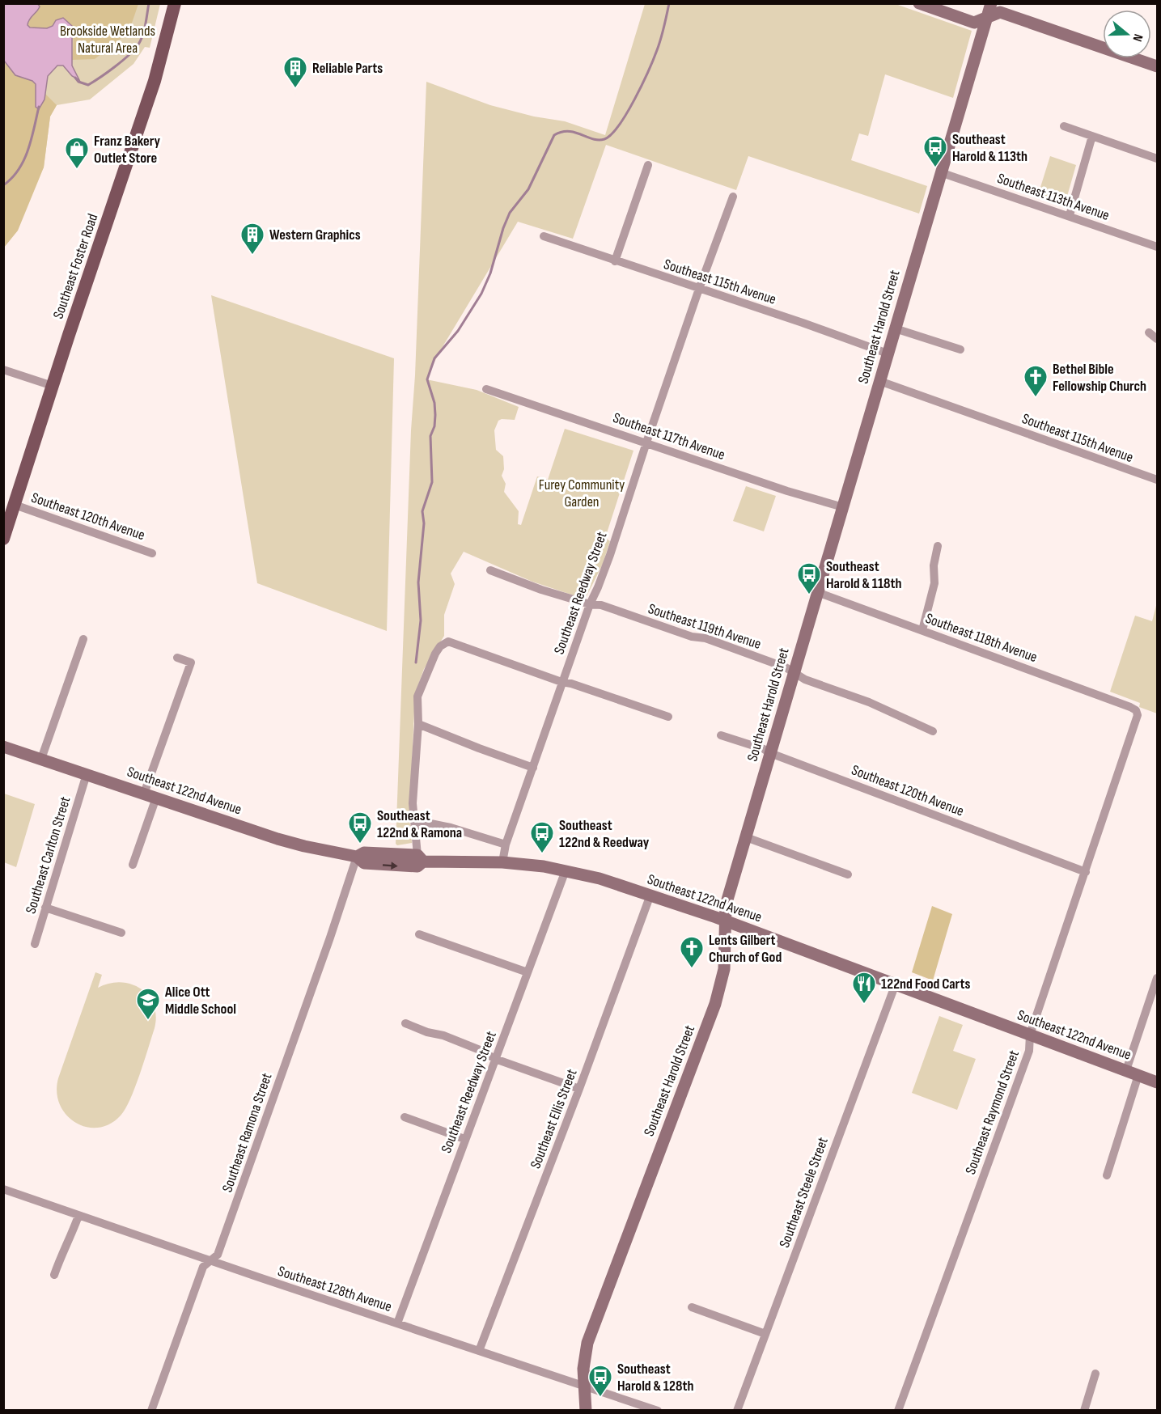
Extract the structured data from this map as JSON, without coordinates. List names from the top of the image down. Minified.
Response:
{"streets":{"main road":["Southeast Foster Road"],"street":["Southeast 113th Avenue","Southeast 115th Avenue","Southeast Harold Street","Southeast 117th Avenue","Southeast 120th Avenue","Southeast Reedway Street","Southeast 119th Avenue","Southeast 118th Avenue","Southeast 122nd Avenue","Southeast Carlton Street","Southeast Raymond Street","Southeast Ellis Street","Southeast Ramona Street","Southeast Steele Street","Southeast 128th Avenue"]},"crossings":[["Southeast 113th Avenue","Southeast Harold Street"],["Southeast Foster Road","Southeast 120th Avenue"],["Southeast 115th Avenue","Southeast Harold Street"],["Southeast 115th Avenue","Southeast Reedway Street"],["Southeast Harold Street","Southeast 117th Avenue"],["Southeast Harold Street","Southeast 120th Avenue"],["Southeast Harold Street","Southeast 119th Avenue"],["Southeast Harold Street","Southeast 118th Avenue"],["Southeast Harold Street","Southeast 122nd Avenue"],["Southeast Harold Street","Southeast 128th Avenue"],["Southeast 117th Avenue","Southeast Reedway Street"],["Southeast 120th Avenue","Southeast Raymond Street"],["Southeast Reedway Street","Southeast 119th Avenue"],["Southeast Reedway Street","Southeast 122nd Avenue"],["Southeast Reedway Street","Southeast 128th Avenue"],["Southeast 118th Avenue","Southeast Raymond Street"],["Southeast 122nd Avenue","Southeast Carlton Street"],["Southeast 122nd Avenue","Southeast Raymond Street"],["Southeast 122nd Avenue","Southeast Ellis Street"],["Southeast 122nd Avenue","Southeast Ramona Street"],["Southeast 122nd Avenue","Southeast Steele Street"],["Southeast Ellis Street","Southeast 128th Avenue"],["Southeast Ramona Street","Southeast 128th Avenue"]],"parks":["Brookside Wetlands Natural Area","Furey Community Garden"],"places":{"building":["Reliable Parts","Western Graphics"],"bus stop":["Southeast Harold & 113th","Southeast Harold & 118th","Southeast 122nd & Ramona","Southeast 122nd & Reedway","Southeast Harold & 128th"],"shop":["Franz Bakery Outlet Store"],"church":["Bethel Bible Fellowship Church","Lents Gilbert Church of God"],"restaurant":["122nd Food Carts"],"school or university":["Alice Ott Middle School"]},"north":"right"}
